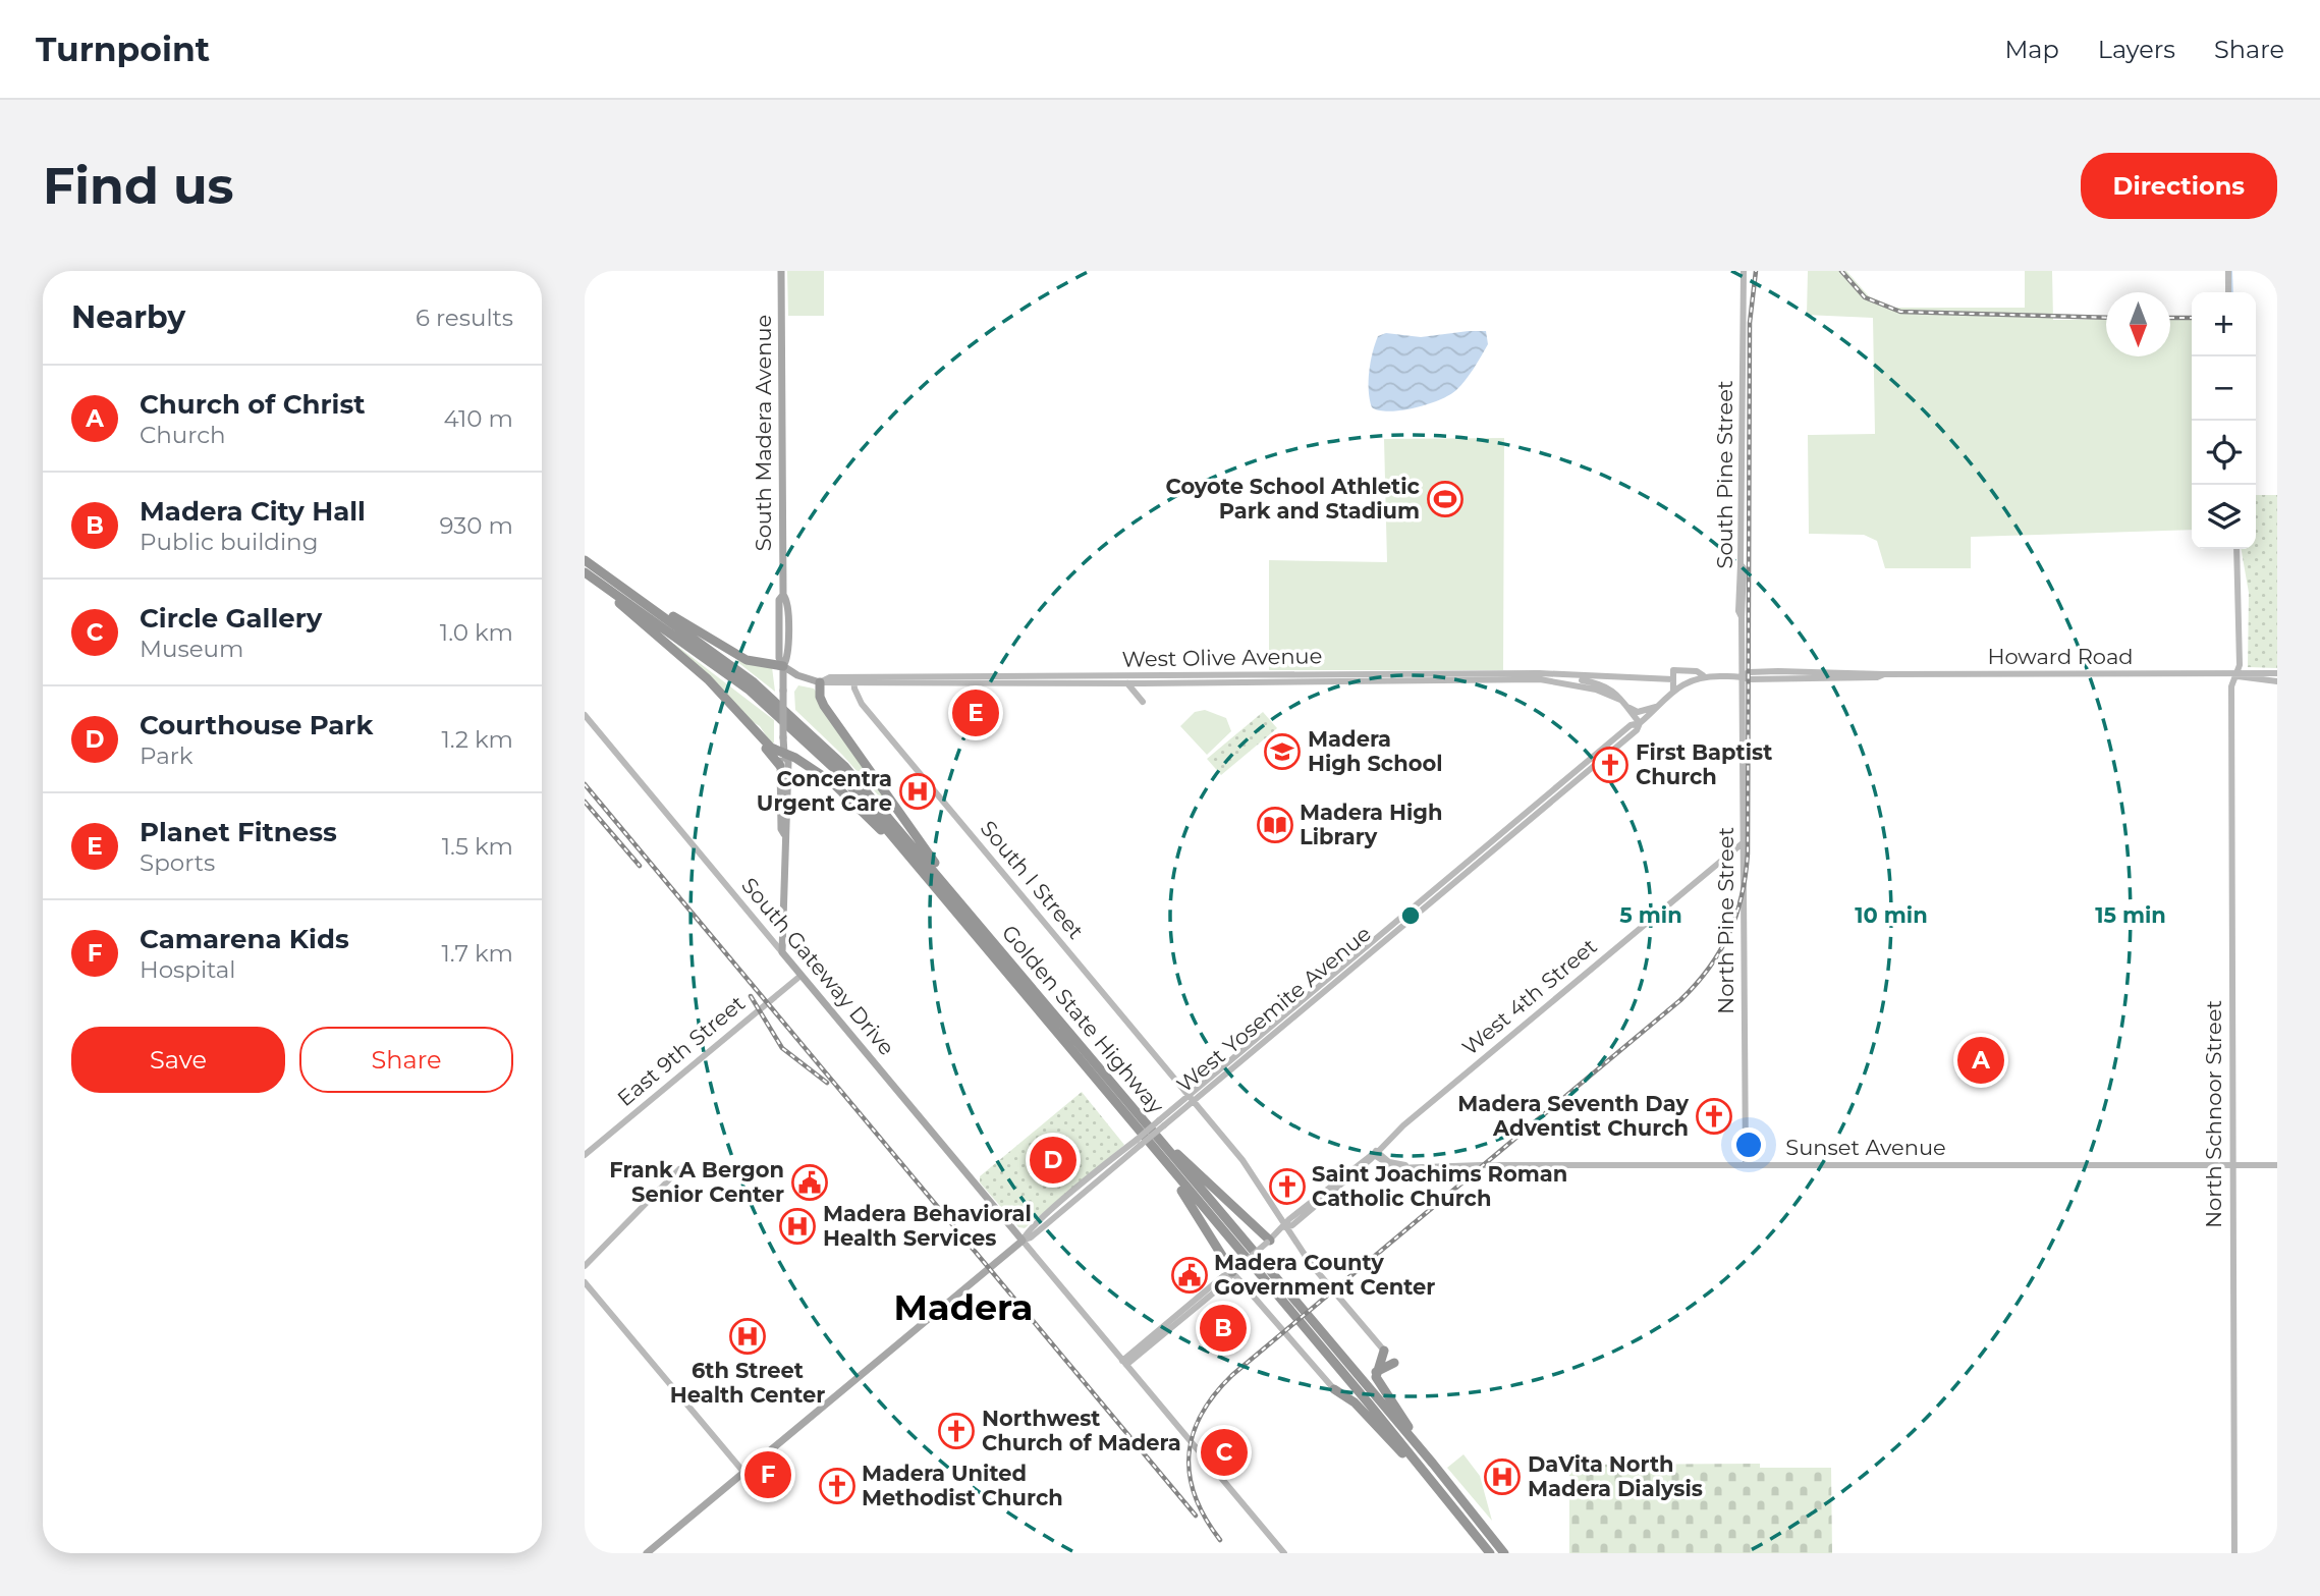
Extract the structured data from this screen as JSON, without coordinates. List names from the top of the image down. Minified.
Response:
{"streets":{"highway":["Golden State Highway"],"main road":["South Madera Avenue","South Pine Street","Howard Road","West Olive Avenue","South I Street","North Pine Street","South Gateway Drive","West 4th Street","West Yosemite Avenue","East 9th Street","North Schnoor Street","Sunset Avenue"]},"crossings":[["South Madera Avenue","West Olive Avenue"],["South Madera Avenue","South Gateway Drive"],["South Pine Street","Howard Road"],["South Pine Street","North Pine Street"],["Howard Road","North Pine Street"],["Howard Road","North Schnoor Street"],["West Olive Avenue","South I Street"],["West Olive Avenue","West Yosemite Avenue"],["South I Street","West 4th Street"],["South I Street","West Yosemite Avenue"],["North Pine Street","West 4th Street"],["North Pine Street","Sunset Avenue"],["South Gateway Drive","West Yosemite Avenue"],["South Gateway Drive","East 9th Street"],["West 4th Street","Sunset Avenue"],["North Schnoor Street","Sunset Avenue"]],"districts":["Madera"],"places":{"sports":["Coyote School Athletic Park and Stadium"],"school or university":["Madera High School"],"church":["First Baptist Church","Madera Seventh Day Adventist Church","Saint Joachims Roman Catholic Church","Northwest Church of Madera","Madera United Methodist Church"],"hospital":["Concentra Urgent Care","Madera Behavioral Health Services","6th Street Health Center","DaVita North Madera Dialysis"],"library":["Madera High Library"],"public building":["Frank A Bergon Senior Center","Madera County Government Center"]},"north":"bottom","page":{"header":"Turnpoint","nav":["Map","Layers","Share"],"buttons":["Directions",["Save","Share"]],"title":"Find us","heading":["Nearby","6 results"],"map_buttons":["+","−"],"list":[{"mark":"A","name":"Church of Christ","note":"Church","value":"410 m"},{"mark":"B","name":"Madera City Hall","note":"Public building","value":"930 m"},{"mark":"C","name":"Circle Gallery","note":"Museum","value":"1.0 km"},{"mark":"D","name":"Courthouse Park","note":"Park","value":"1.2 km"},{"mark":"E","name":"Planet Fitness","note":"Sports","value":"1.5 km"},{"mark":"F","name":"Camarena Kids","note":"Hospital","value":"1.7 km"}],"pins":["E","A","D","B","C","F"]},"rings":["5 min","10 min","15 min"]}
